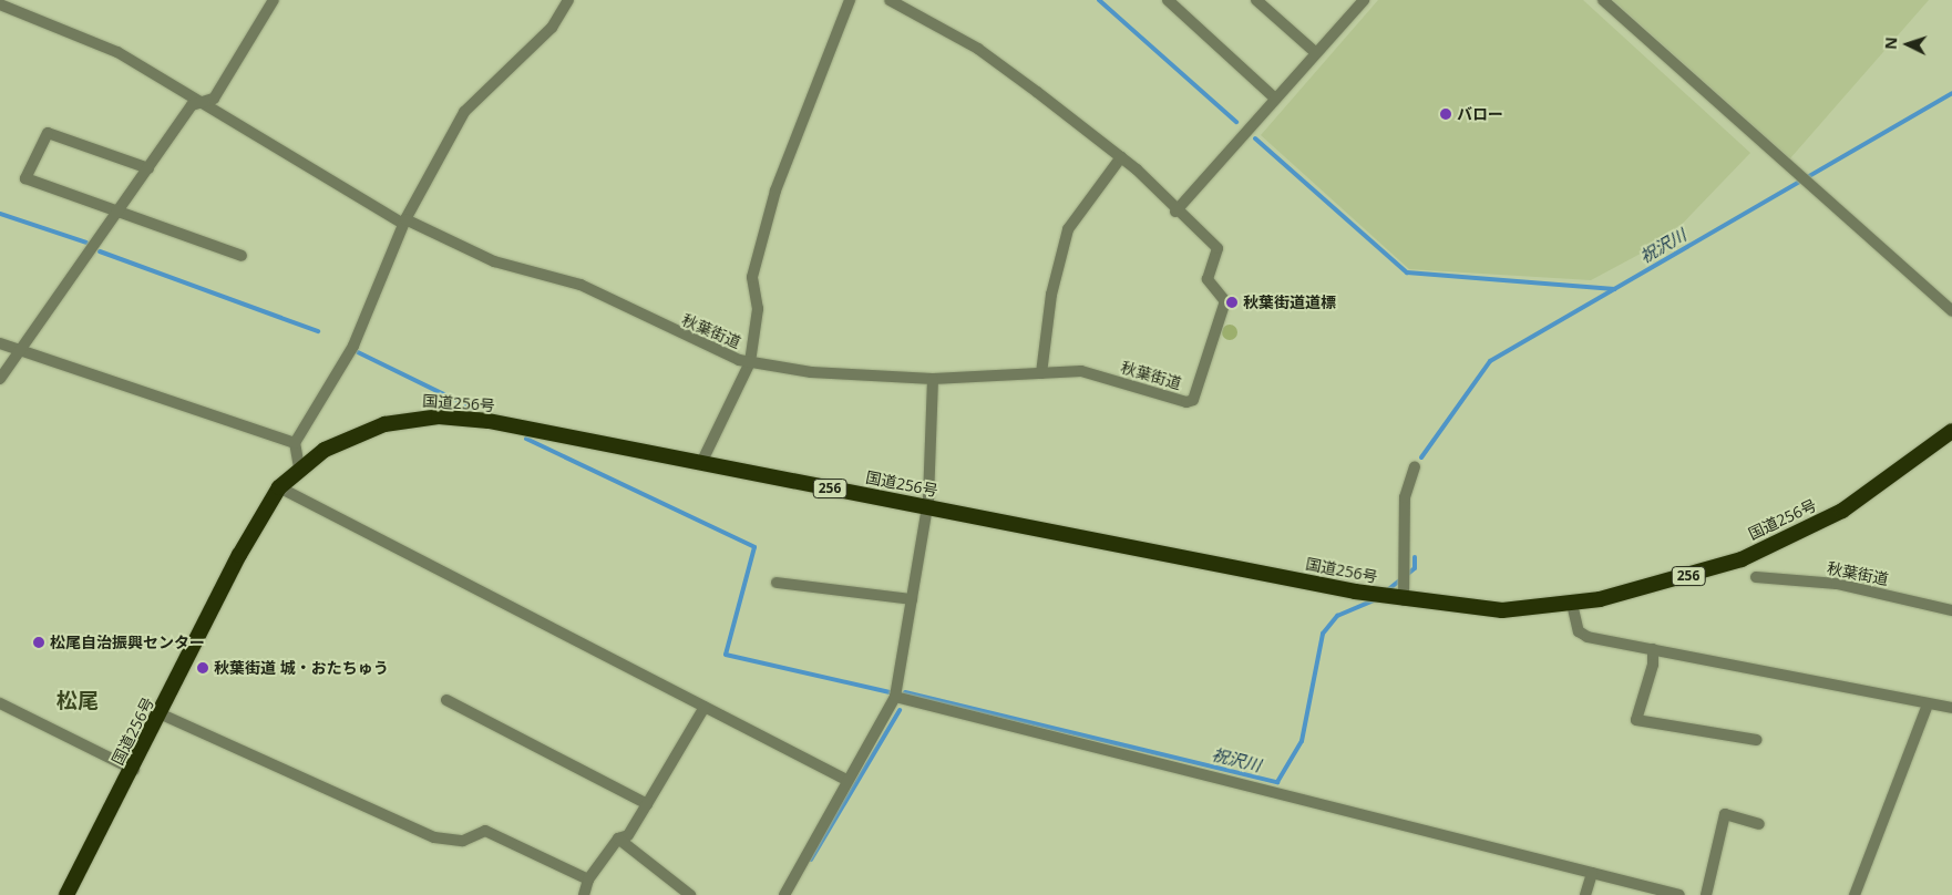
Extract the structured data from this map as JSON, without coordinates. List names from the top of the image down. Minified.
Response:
{"streets":{"highway":["国道256号","256"],"street":["秋葉街道"]},"districts":["松尾"],"water":["祝沢川"],"places":["バロー","秋葉街道道標","松尾自治振興センター","秋葉街道 城・おたちゅう"],"north":"left"}
